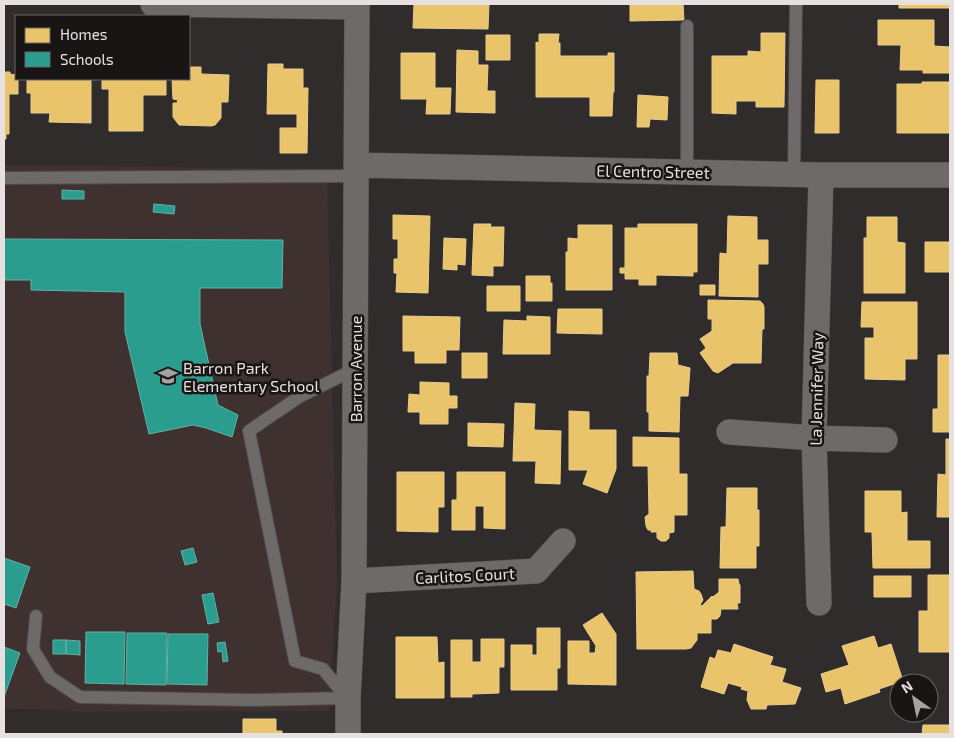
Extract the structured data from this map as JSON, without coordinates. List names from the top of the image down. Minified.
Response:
{"streets":{"street":["El Centro Street","Barron Avenue","La Jennifer Way","Carlitos Court"]},"crossings":[["El Centro Street","Barron Avenue"],["El Centro Street","La Jennifer Way"],["Barron Avenue","Carlitos Court"]],"places":{"school or university":["Barron Park Elementary School"]},"legend":["Homes","Schools"],"north":"top left"}
